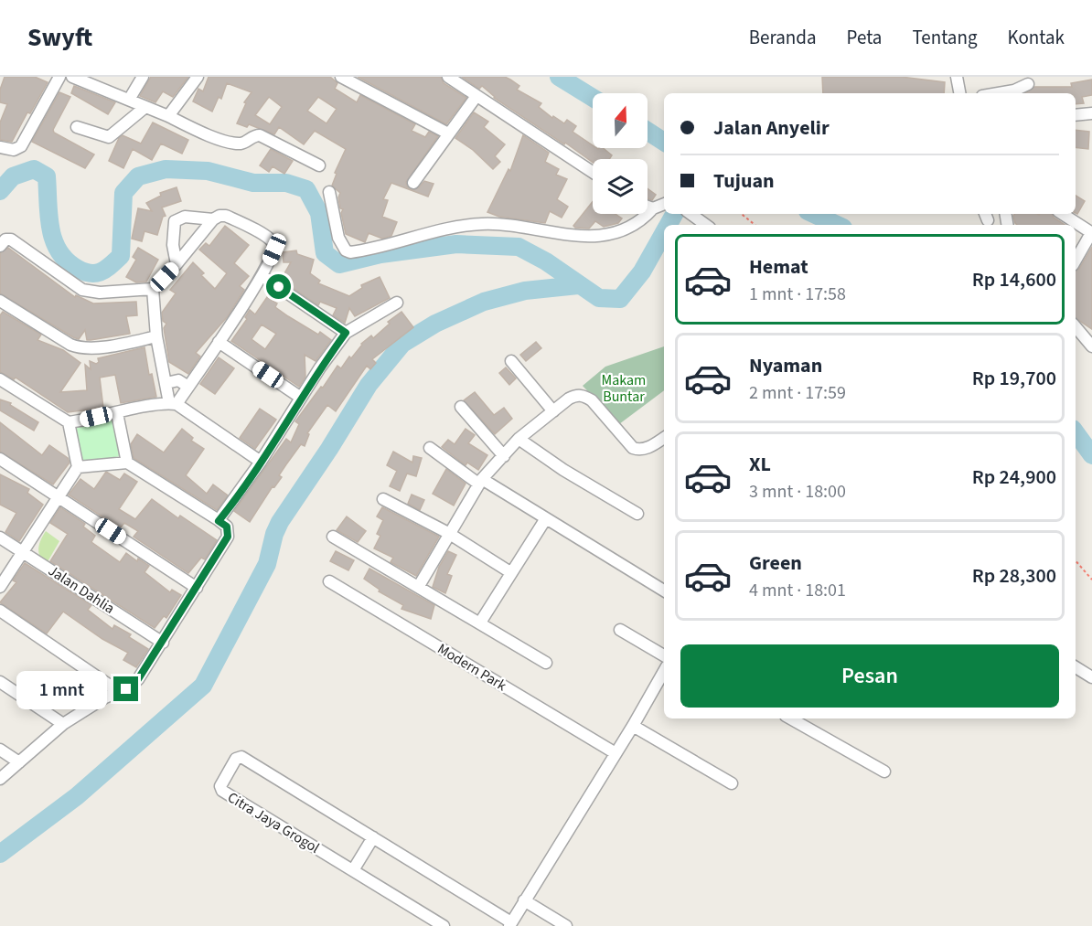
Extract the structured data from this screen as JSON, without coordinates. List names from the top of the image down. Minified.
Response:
{"streets":{"street":["Jalan Dahlia","Modern Park","Citra Jaya Grogol"]},"parks":["Makam Buntar"],"north":"top","page":{"header":"Swyft","nav":["Beranda","Peta","Tentang","Kontak"],"banner":["Jalan Anyelir","Tujuan"],"list":[{"name":"Hemat","note":"1 mnt · 17:58","value":"Rp 14,600"},{"name":"Nyaman","note":"2 mnt · 17:59","value":"Rp 19,700"},{"name":"XL","note":"3 mnt · 18:00","value":"Rp 24,900"},{"name":"Green","note":"4 mnt · 18:01","value":"Rp 28,300"}],"buttons":"Pesan","bubble":"1 mnt"}}
